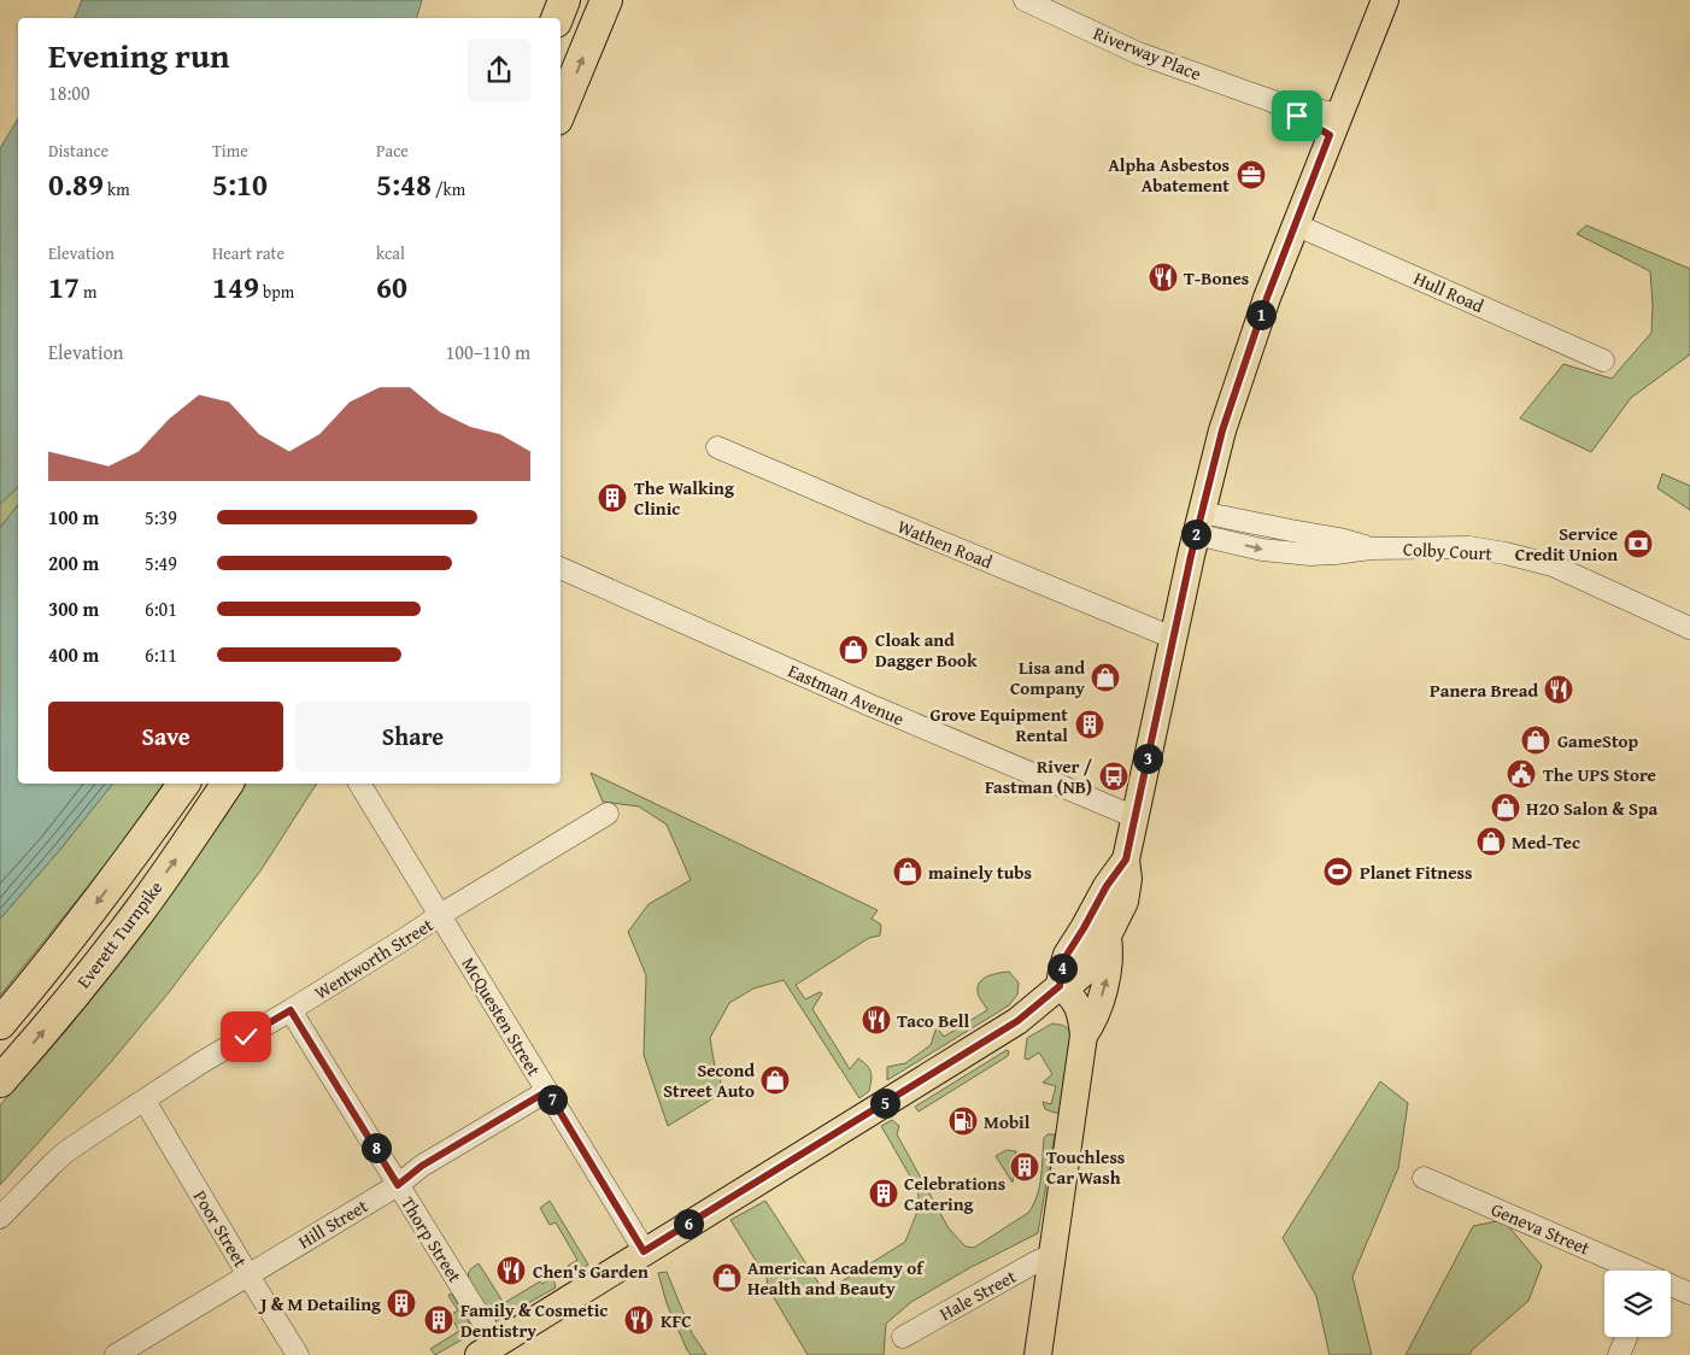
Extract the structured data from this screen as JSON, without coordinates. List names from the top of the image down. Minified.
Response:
{"streets":{"highway":["Everett Turnpike"],"street":["Riverway Place","Hull Road","Wathen Road","Colby Court","Eastman Avenue","Wentworth Street","McQuesten Street","Hill Street","Poor Street","Geneva Street","Thorp Street","Hale Street"]},"crossings":[["Wentworth Street","McQuesten Street"],["Wentworth Street","Poor Street"],["Wentworth Street","Thorp Street"],["McQuesten Street","Hill Street"],["Hill Street","Poor Street"],["Hill Street","Thorp Street"]],"places":{"office":["Alpha Asbestos Abatement"],"restaurant":["T-Bones","Panera Bread","Taco Bell","Chen's Garden","KFC"],"building":["The Walking Clinic","Grove Equipment Rental","Touchless Car Wash","Celebrations Catering","J & M Detailing","Family & Cosmetic Dentistry"],"bank":["Service Credit Union"],"shop":["Cloak and Dagger Book","Lisa and Company","GameStop","H2O Salon & Spa","Med-Tec","mainely tubs","Second Street Auto","American Academy of Health and Beauty"],"public building":["The UPS Store"],"bus stop":["River / Fastman (NB)"],"sports":["Planet Fitness"],"fuel station":["Mobil"]},"page":{"heading":["Evening run","18:00"],"stats":[["Distance","0.89 km"],["Time","5:10"],["Pace","5:48 /km"],["Elevation","17 m"],["Heart rate","149 bpm"],["kcal","60"]],"pins":["1","2","3","4","7","5","8","6"],"chart":["Elevation","100–110 m"],"list":[{"name":"100 m","note":"5:39"},{"name":"200 m","note":"5:49"},{"name":"300 m","note":"6:01"},{"name":"400 m","note":"6:11"}],"buttons":["Save","Share"]}}
